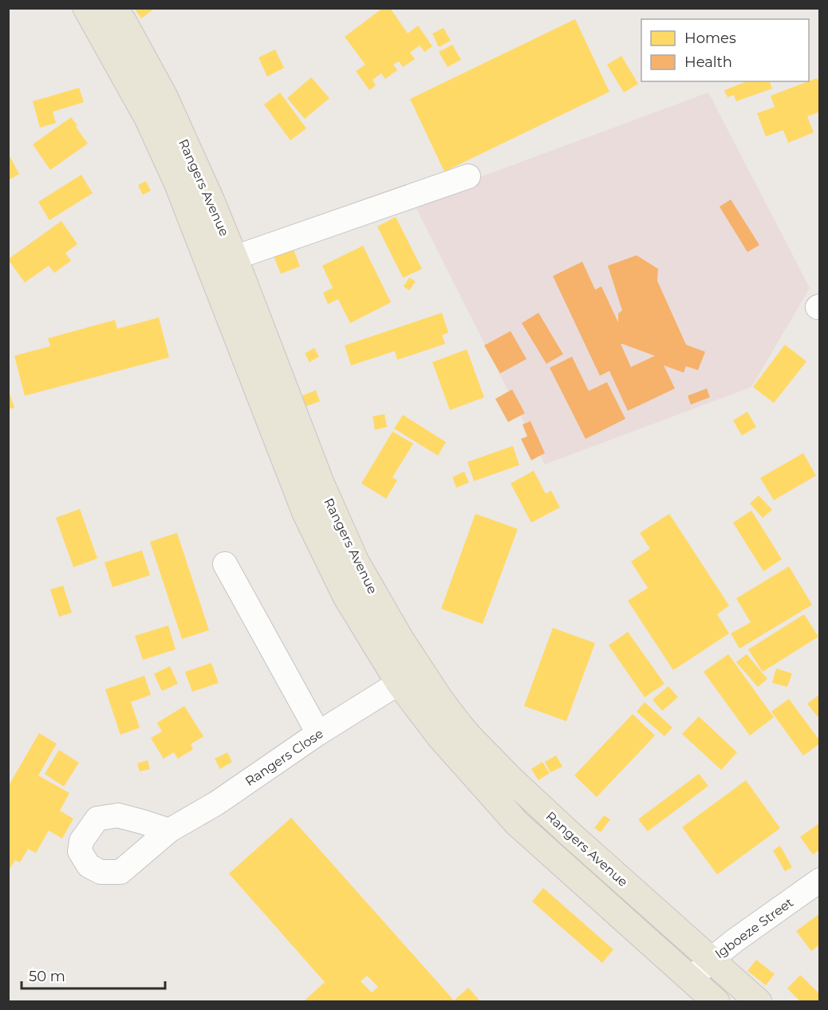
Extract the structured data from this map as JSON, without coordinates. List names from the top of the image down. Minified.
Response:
{"streets":{"main road":["Rangers Avenue"],"street":["Rangers Close","Igboeze Street"]},"crossings":[["Rangers Avenue","Rangers Close"],["Rangers Avenue","Igboeze Street"]],"legend":["Homes","Health"],"scale_bar":"50 m"}
